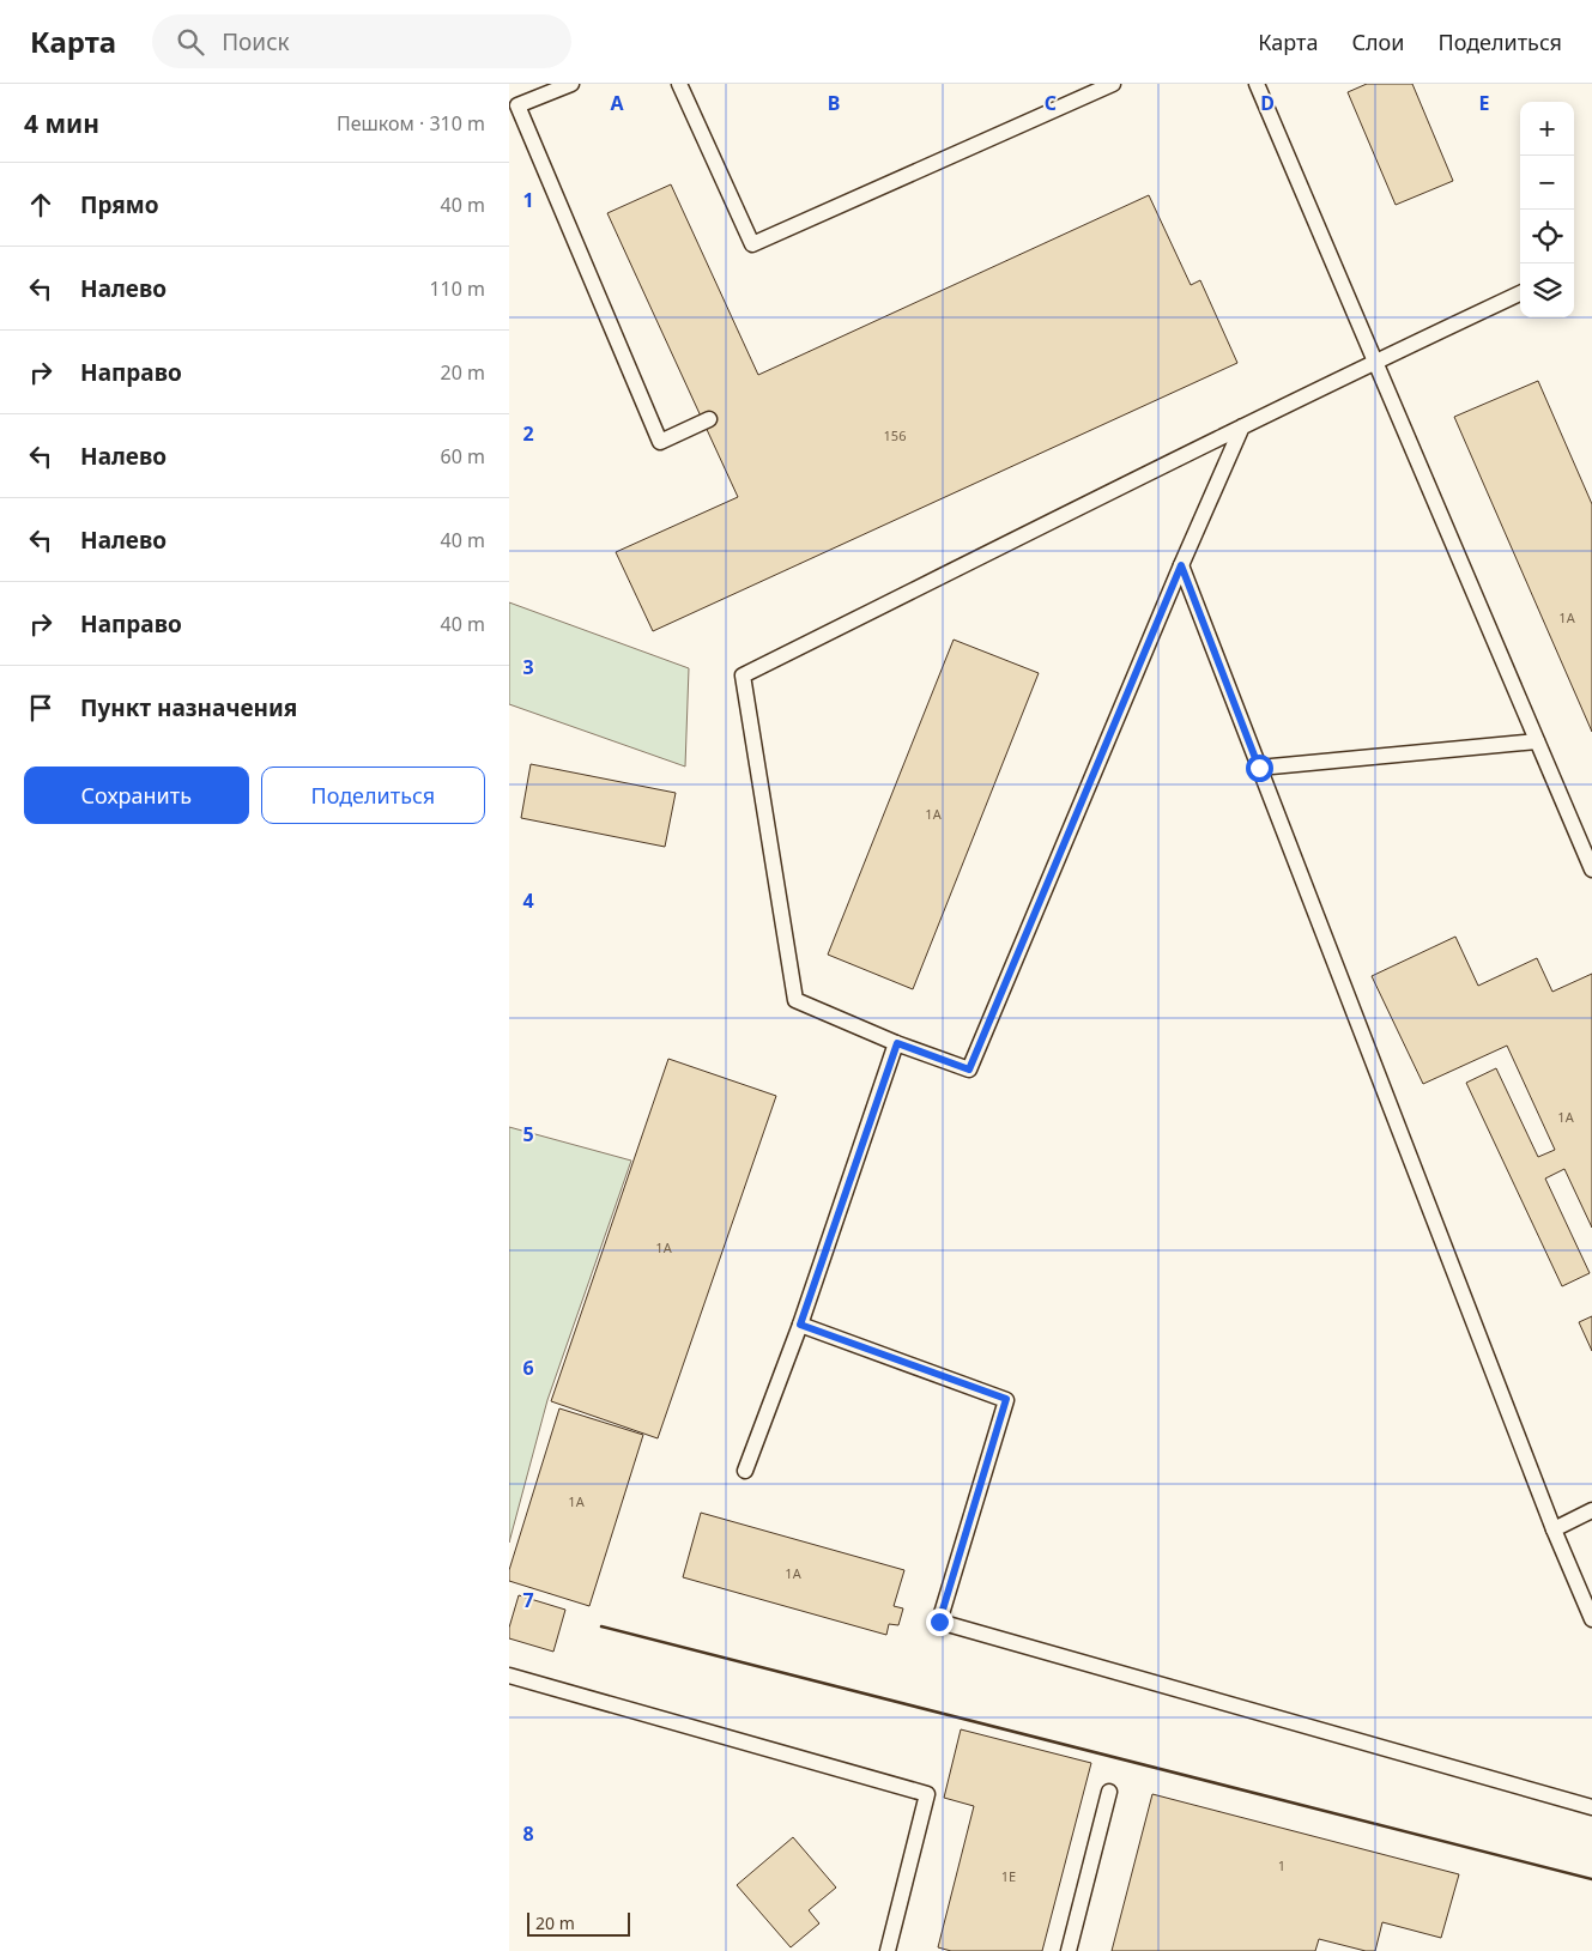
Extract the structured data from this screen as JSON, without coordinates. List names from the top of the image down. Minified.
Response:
{"house_numbers":["156","1А","1А","1А","1А","1А","1А","1","1Е"],"scale_bar":"20 m","page":{"header":"Карта","search":"Поиск","nav":["Карта","Слои","Поделиться"],"heading":["4 мин","Пешком · 310 m"],"map_buttons":["+","−"],"list":[["Прямо","40 m"],["Налево","110 m"],["Направо","20 m"],["Налево","60 m"],["Налево","40 m"],["Направо","40 m"],"Пункт назначения"],"buttons":["Сохранить","Поделиться"],"scale":"20 m"},"grid":{"columns":["A","B","C","D","E"],"rows":["1","2","3","4","5","6","7","8"]}}
